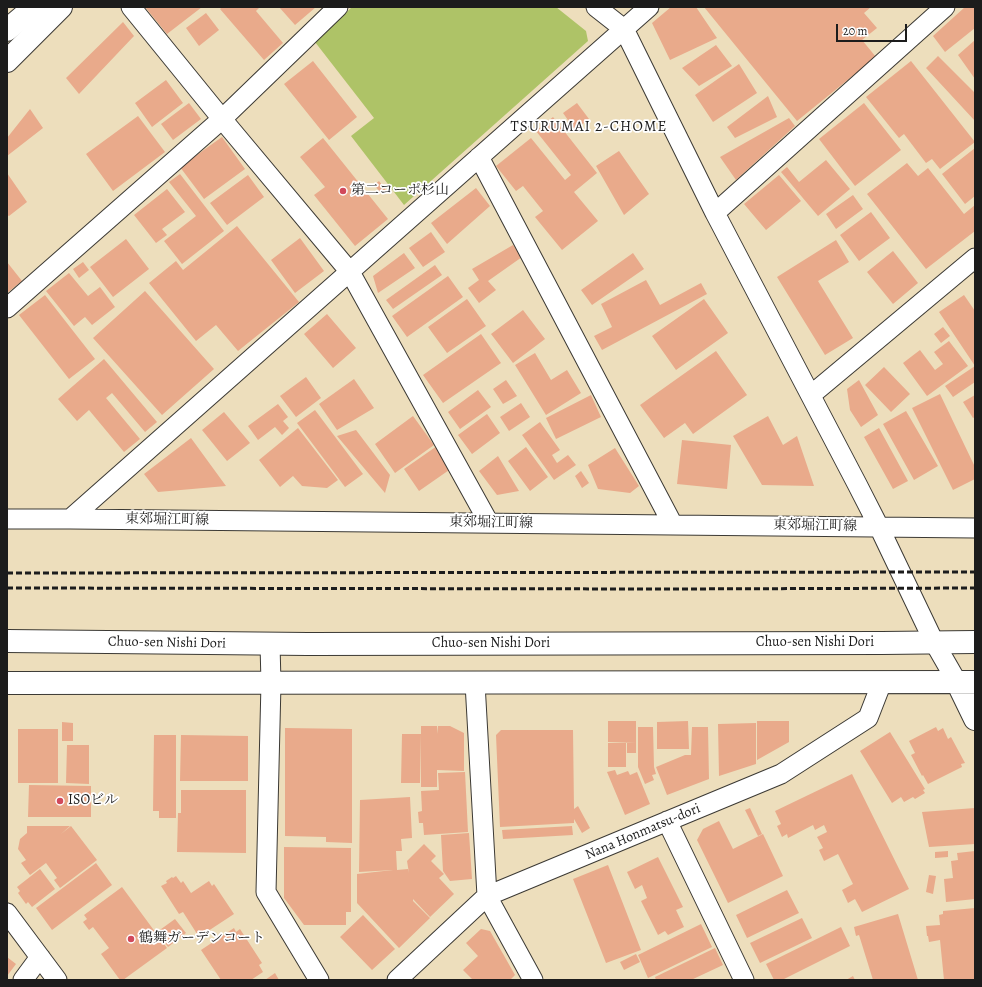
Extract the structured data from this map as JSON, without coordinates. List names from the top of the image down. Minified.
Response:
{"streets":{"main road":["Chuo-sen Nishi Dori"],"street":["東郊堀江町線","Nana Honmatsu-dori"]},"districts":["TSURUMAI 2-CHOME"],"places":["第二コーポ杉山","ISOビル","鶴舞ガーデンコート"],"scale_bar":"20 m"}
